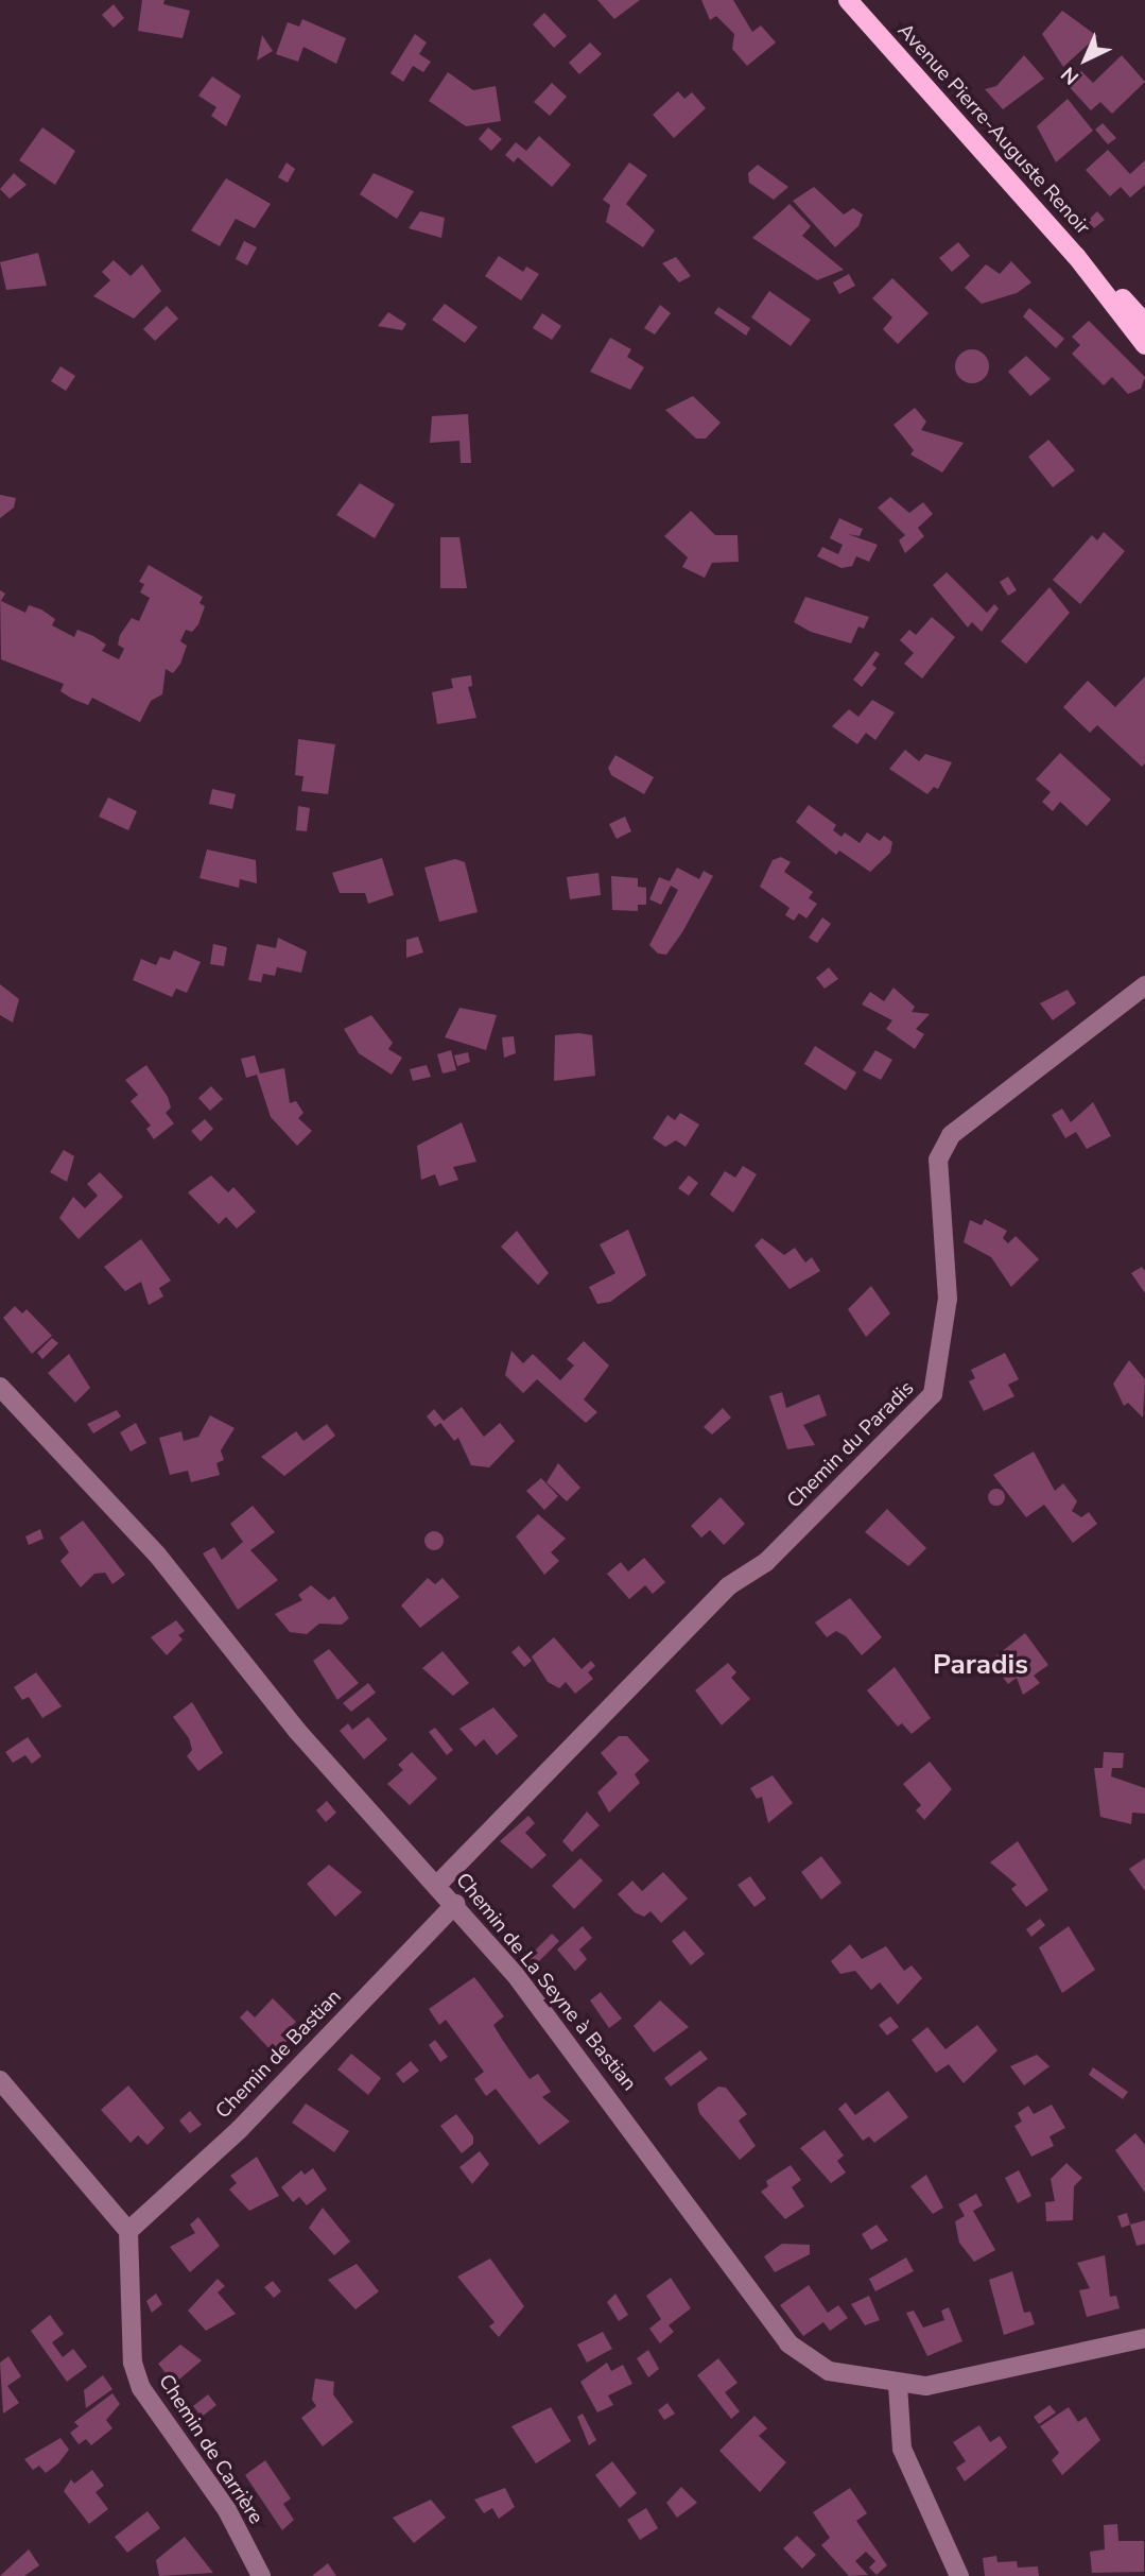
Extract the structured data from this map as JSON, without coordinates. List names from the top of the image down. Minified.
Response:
{"streets":{"main road":["Avenue Pierre-Auguste Renoir"],"street":["Chemin du Paradis","Chemin de La Seyne à Bastian","Chemin de Bastian","Chemin de Carrière"]},"crossings":[["Chemin du Paradis","Chemin de La Seyne à Bastian"],["Chemin de La Seyne à Bastian","Chemin de Bastian"],["Chemin de Bastian","Chemin de Carrière"]],"districts":["Paradis"],"north":"bottom left"}
